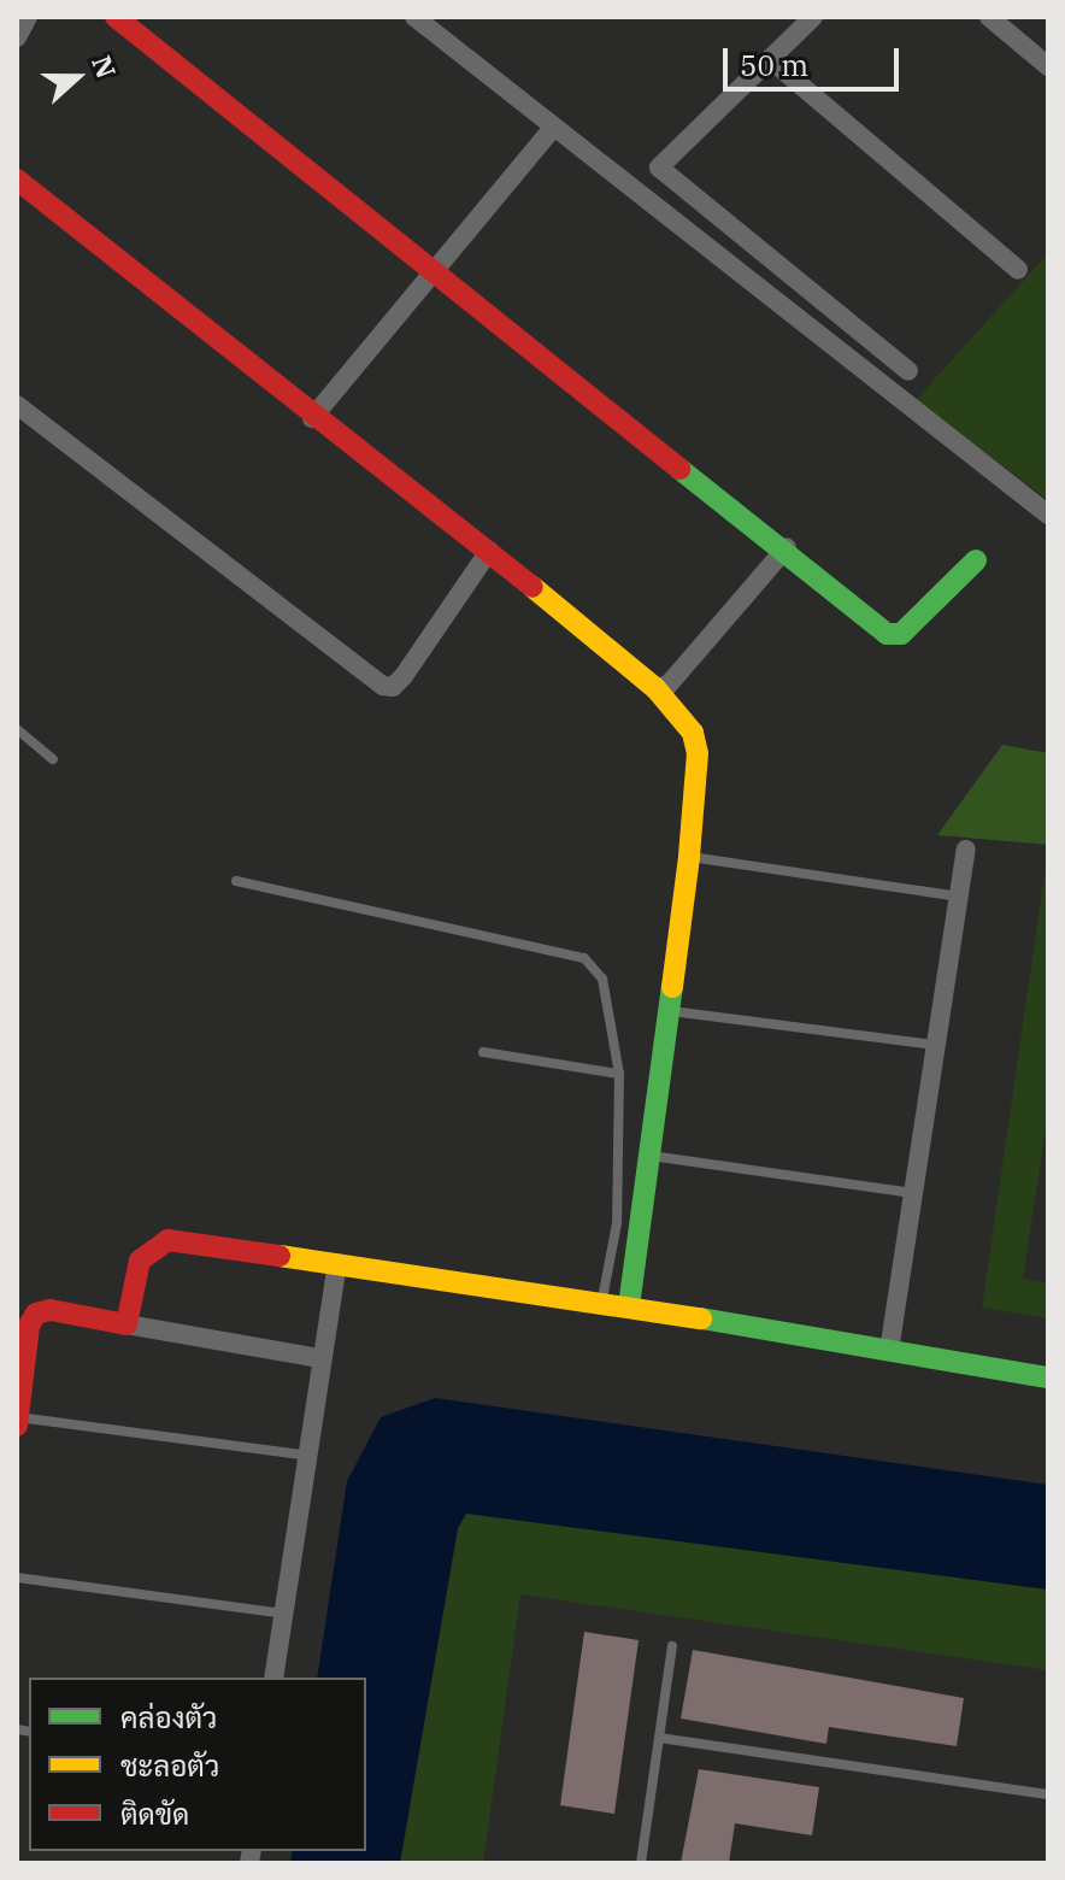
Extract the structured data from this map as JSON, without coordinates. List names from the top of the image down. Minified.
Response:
{"legend":["คล่องตัว","ชะลอตัว","ติดขัด"],"scale_bar":"50 m","north":"right"}
